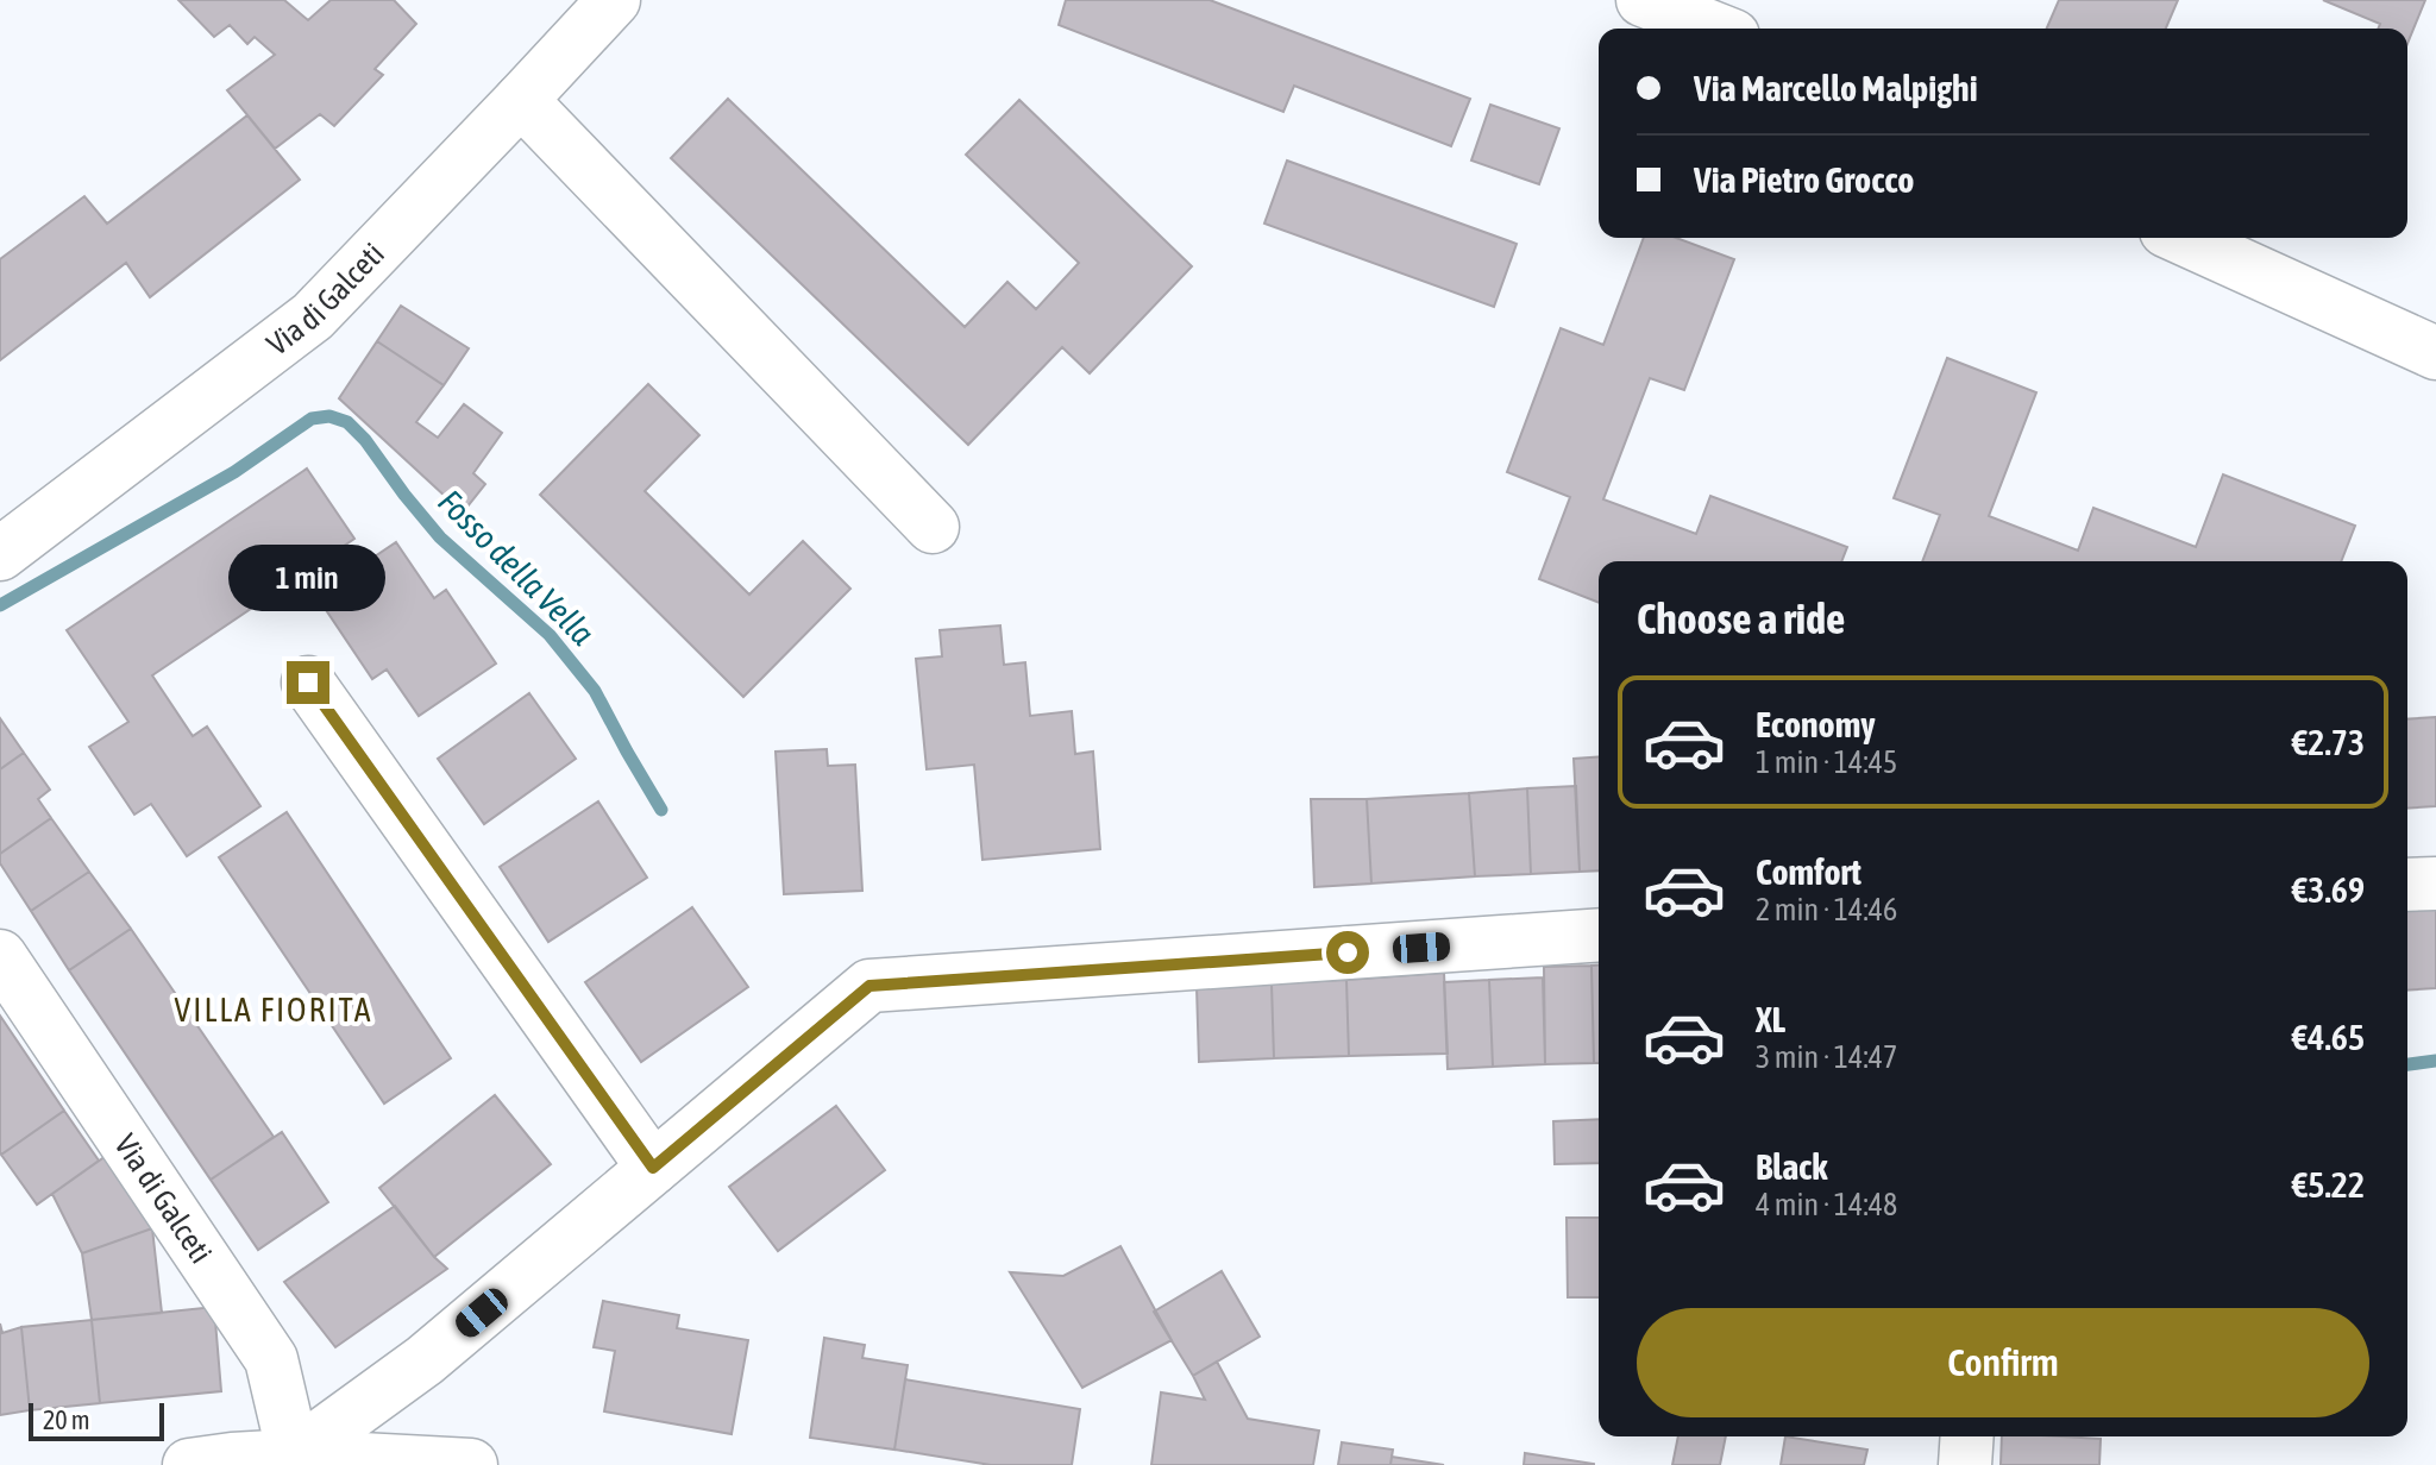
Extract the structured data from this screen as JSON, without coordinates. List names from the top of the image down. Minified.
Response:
{"streets":{"street":["Via di Galceti"]},"districts":["VILLA FIORITA"],"water":["Fosso della Vella"],"scale_bar":"20 m","page":{"banner":["Via Marcello Malpighi","Via Pietro Grocco"],"bubble":"1 min","heading":"Choose a ride","list":[{"name":"Economy","note":"1 min · 14:45","value":"€2.73"},{"name":"Comfort","note":"2 min · 14:46","value":"€3.69"},{"name":"XL","note":"3 min · 14:47","value":"€4.65"},{"name":"Black","note":"4 min · 14:48","value":"€5.22"}],"buttons":"Confirm","scale":"20 m"}}
